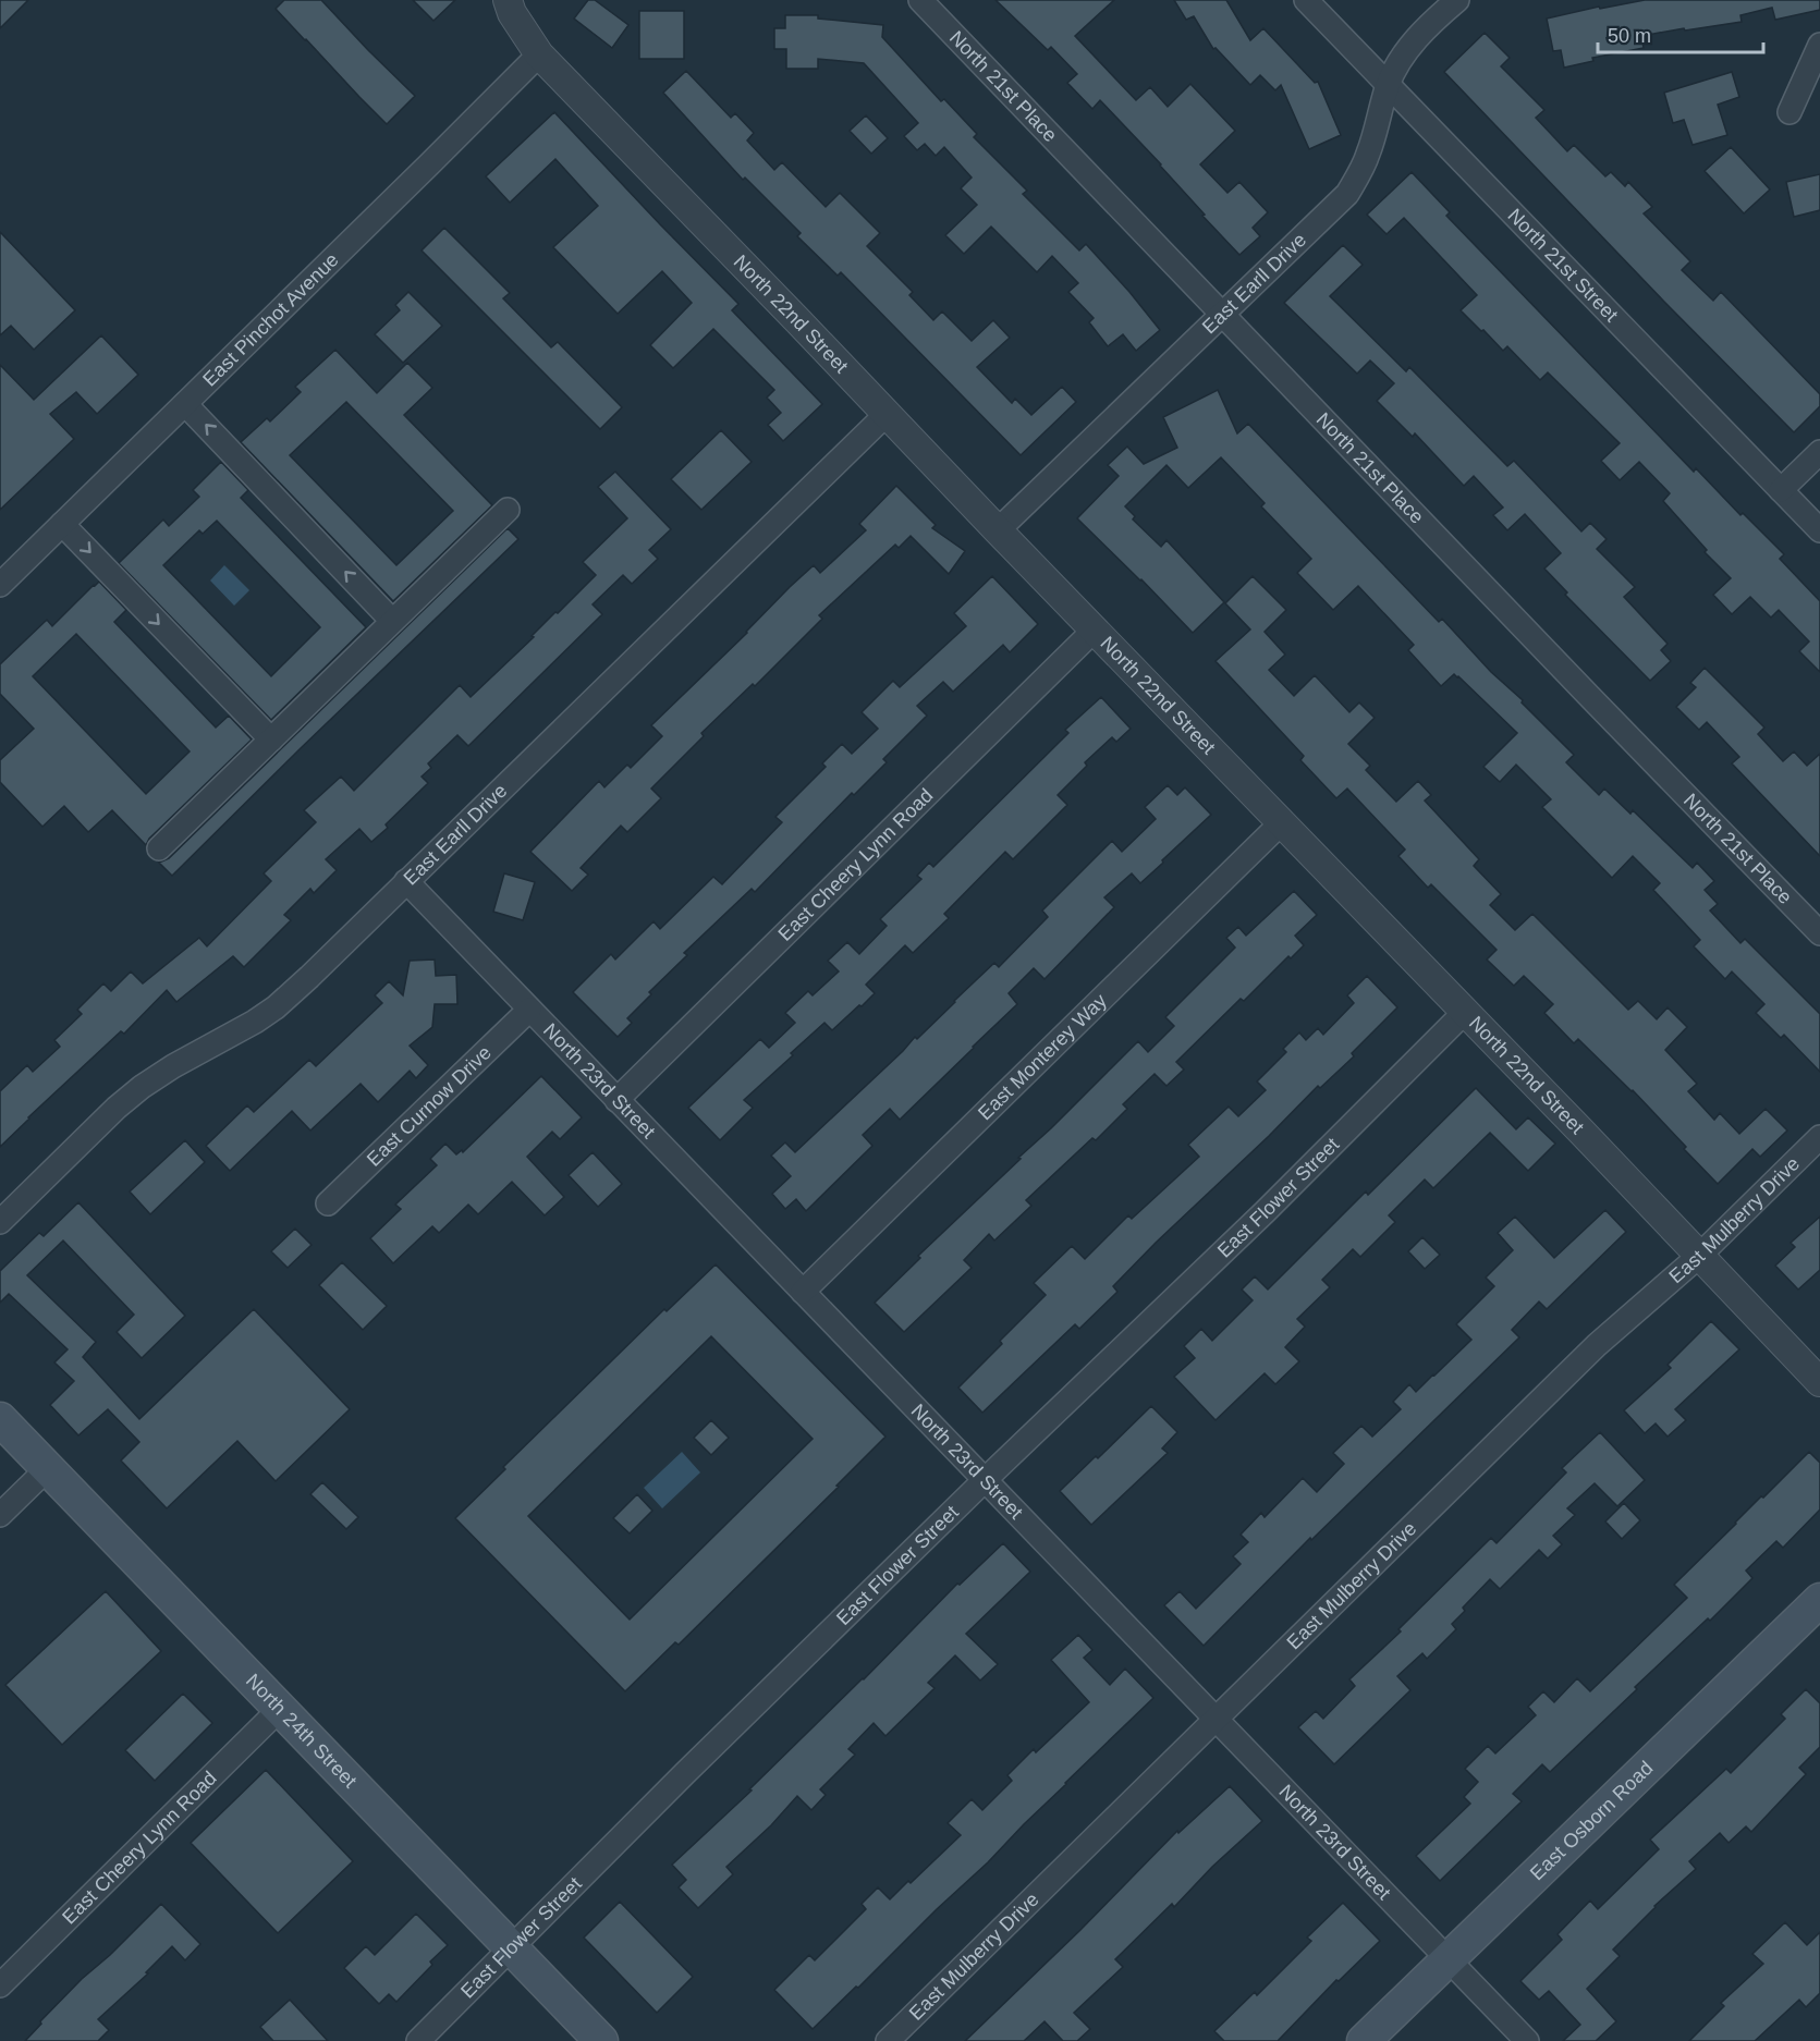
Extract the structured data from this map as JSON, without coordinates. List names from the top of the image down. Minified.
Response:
{"streets":{"main road":["North 24th Street","East Osborn Road"],"street":["North 21st Place","North 21st Street","East Earll Drive","North 22nd Street","East Pinchot Avenue","East Cheery Lynn Road","East Monterey Way","North 23rd Street","East Curnow Drive","East Flower Street","East Mulberry Drive"]},"crossings":[["North 21st Place","East Earll Drive"],["North 21st Street","East Earll Drive"],["East Earll Drive","North 22nd Street"],["East Earll Drive","North 23rd Street"],["North 22nd Street","East Pinchot Avenue"],["North 22nd Street","East Cheery Lynn Road"],["North 22nd Street","East Monterey Way"],["North 22nd Street","East Flower Street"],["North 22nd Street","East Mulberry Drive"],["East Cheery Lynn Road","North 23rd Street"],["East Cheery Lynn Road","North 24th Street"],["East Monterey Way","North 23rd Street"],["North 23rd Street","East Curnow Drive"],["North 23rd Street","East Flower Street"],["North 23rd Street","East Mulberry Drive"],["North 23rd Street","East Osborn Road"],["East Flower Street","North 24th Street"]],"scale_bar":"50 m"}
